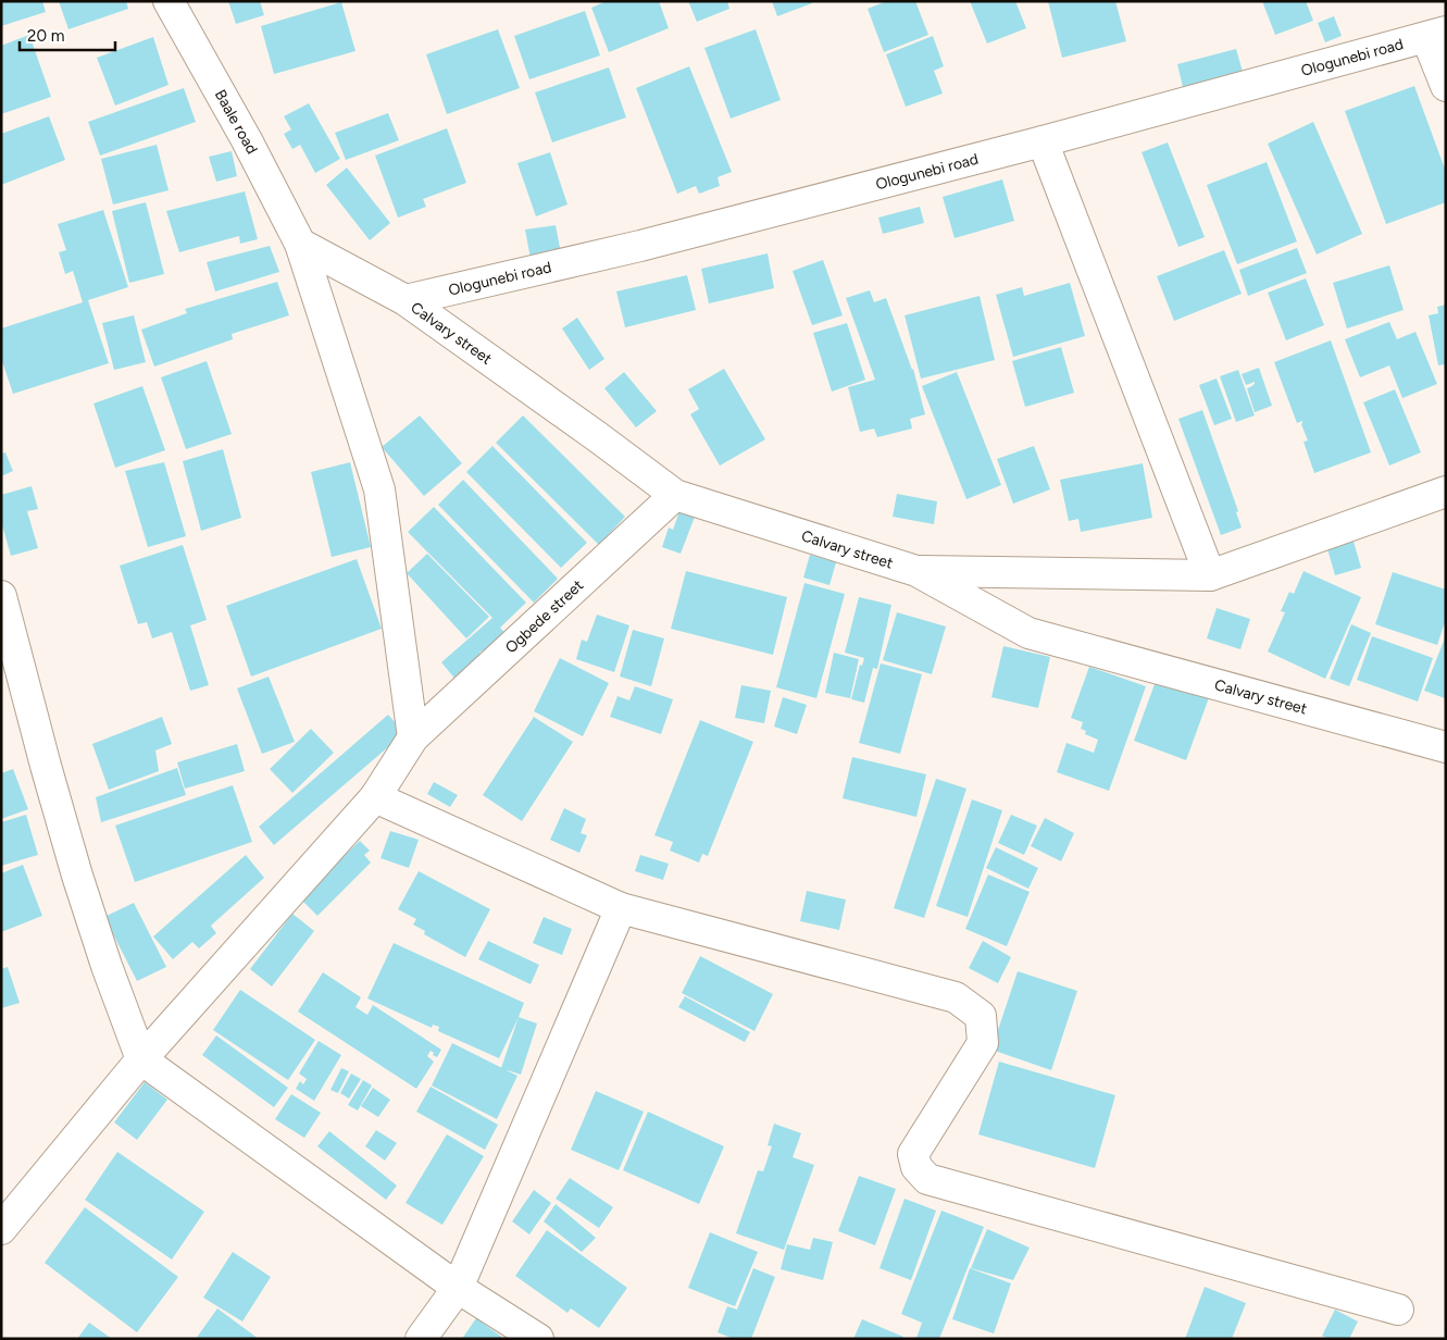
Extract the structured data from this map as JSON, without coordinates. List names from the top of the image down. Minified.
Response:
{"streets":{"street":["Ologunebi road","Baale road","Calvary street","Ogbede street"]},"crossings":[["Ologunebi road","Calvary street"],["Baale road","Calvary street"],["Baale road","Ogbede street"],["Calvary street","Ogbede street"]],"scale_bar":"20 m"}
